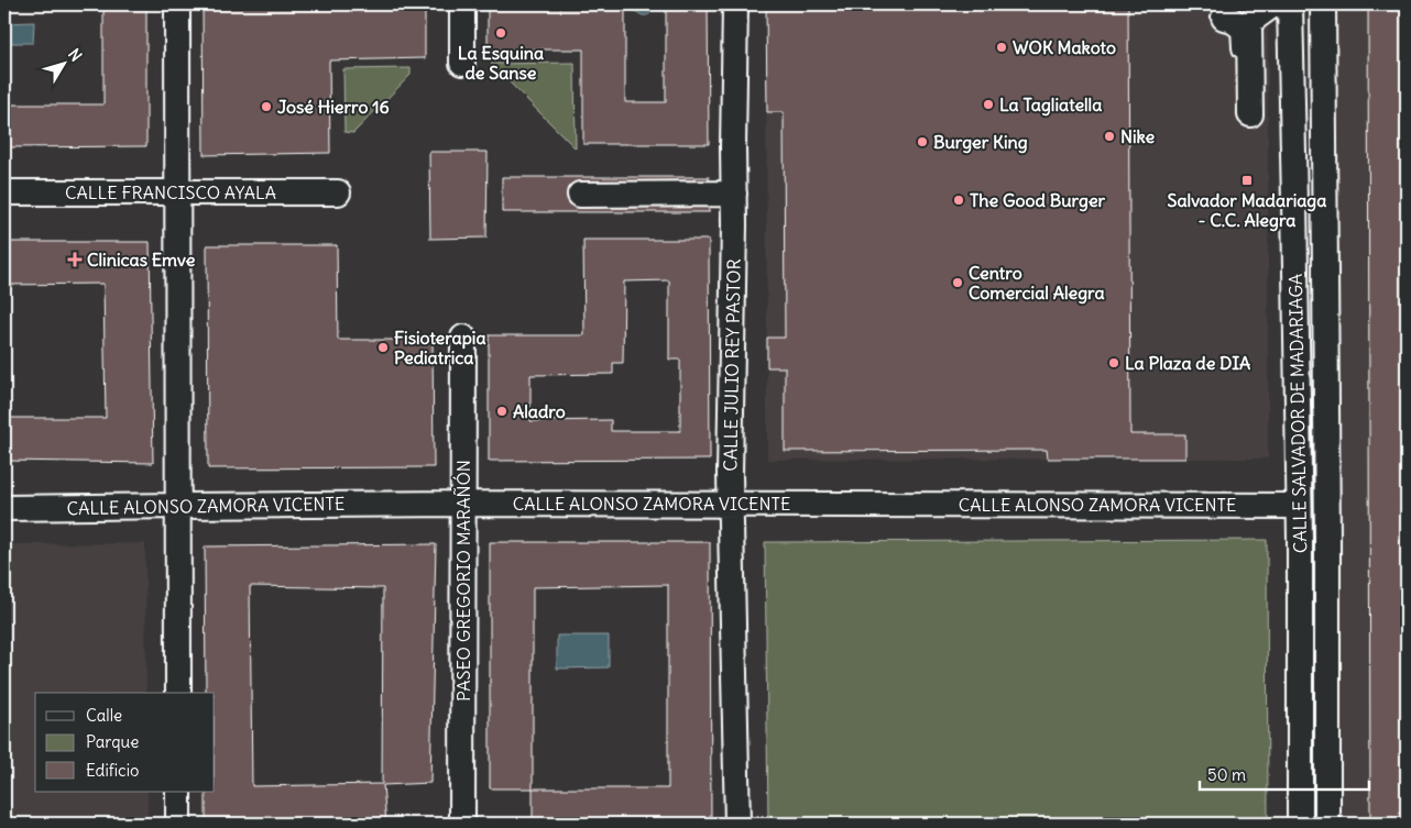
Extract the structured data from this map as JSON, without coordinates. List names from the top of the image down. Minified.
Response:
{"streets":{"street":["CALLE FRANCISCO AYALA","CALLE JULIO REY PASTOR","CALLE SALVADOR DE MADARIAGA","CALLE ALONSO ZAMORA VICENTE","PASEO GREGORIO MARAÑÓN"]},"crossings":[["CALLE JULIO REY PASTOR","CALLE ALONSO ZAMORA VICENTE"],["CALLE SALVADOR DE MADARIAGA","CALLE ALONSO ZAMORA VICENTE"],["CALLE ALONSO ZAMORA VICENTE","PASEO GREGORIO MARAÑÓN"]],"places":{"other":["La Esquina de Sanse","WOK Makoto","La Tagliatella","José Hierro 16","Nike","Burger King","The Good Burger","Centro Comercial Alegra","Fisioterapia Pediatrica","La Plaza de DIA","Aladro"],"transit":["Salvador Madariaga - C.C. Alegra"],"health":["Clinicas Emve"]},"legend":["Calle","Parque","Edificio"],"scale_bar":"50 m","north":"top right"}
